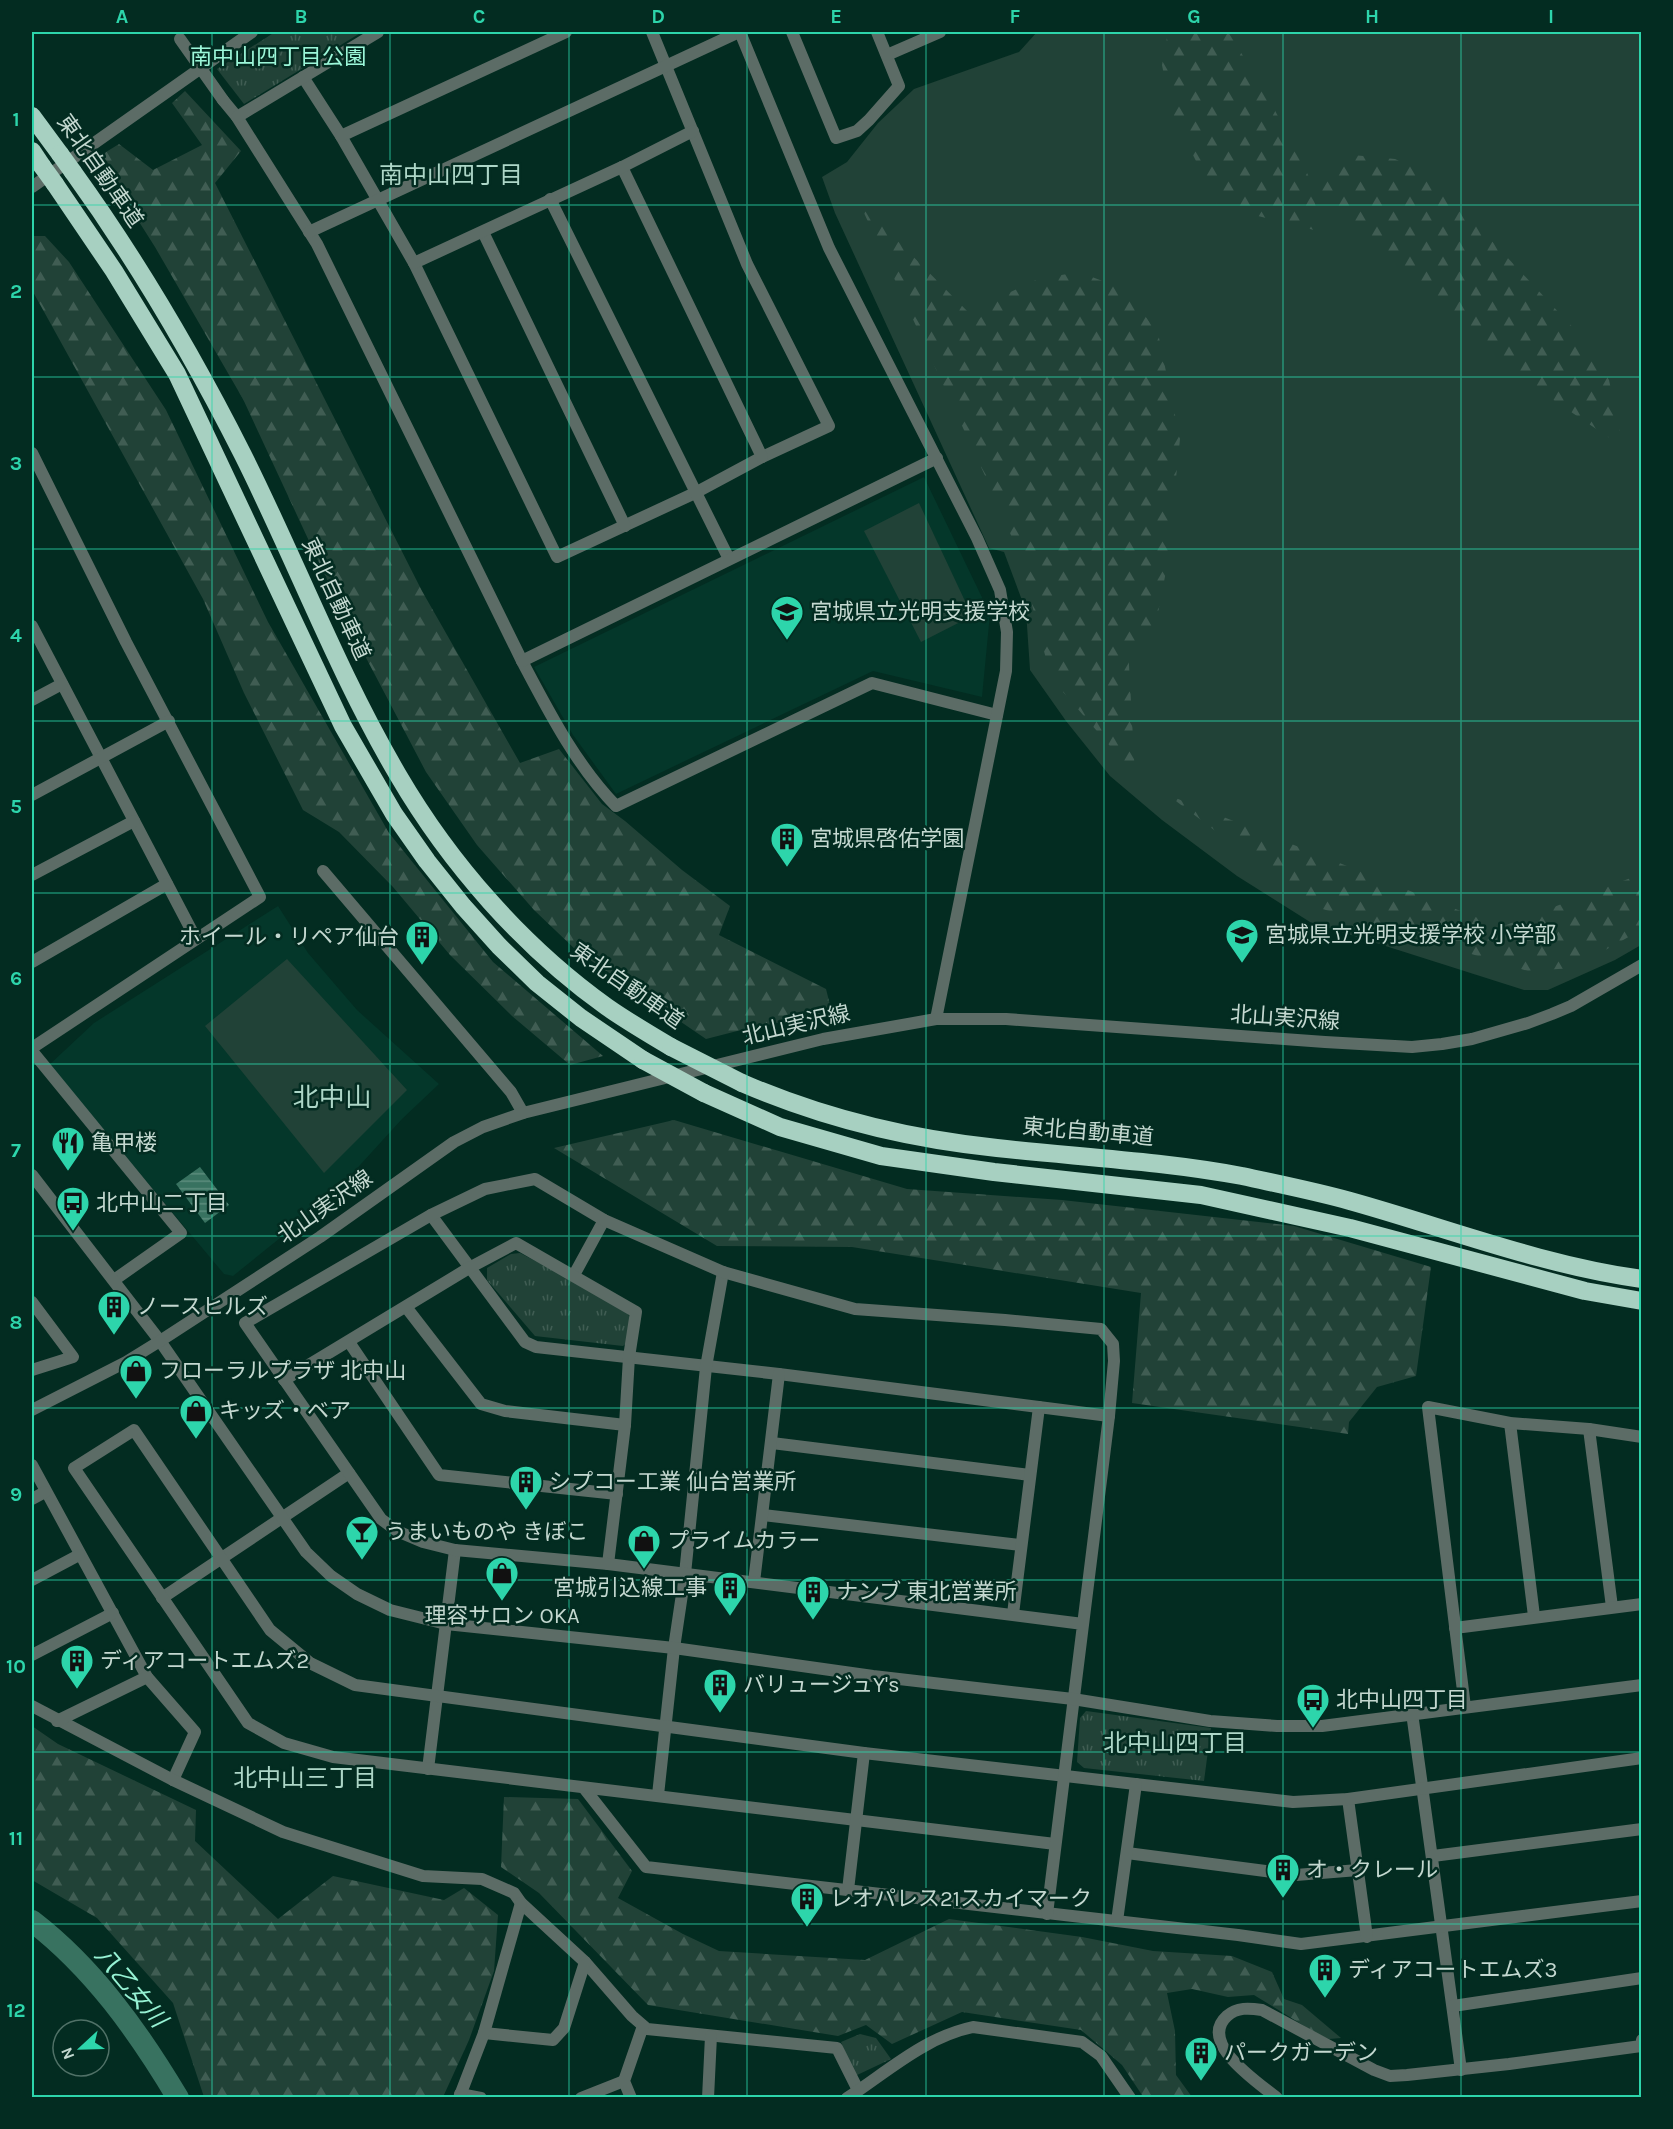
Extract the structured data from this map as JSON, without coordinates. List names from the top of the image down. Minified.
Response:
{"streets":{"highway":["東北自動車道"],"street":["北山実沢線"]},"districts":["南中山四丁目","北中山","北中山四丁目","北中山三丁目"],"water":["八乙女川"],"parks":["南中山四丁目公園"],"places":{"school or university":["宮城県立光明支援学校","宮城県立光明支援学校 小学部"],"building":["宮城県啓佑学園","ホイール・リペア仙台","ノースヒルズ","シプコー工業 仙台営業所","宮城引込線工事","ナンブ 東北営業所","ディアコートエムズ2","バリュージュY's","オ・クレール","レオパレス21スカイマーク","ディアコートエムズ3","パークガーデン"],"restaurant":["亀甲楼"],"bus stop":["北中山二丁目","北中山四丁目"],"shop":["フローラルプラザ 北中山","キッズ・ベア","プライムカラー","理容サロン OKA"],"bar":["うまいものや きぼこ"]},"north":"left","grid":{"columns":["A","B","C","D","E","F","G","H","I"],"rows":["1","2","3","4","5","6","7","8","9","10","11","12"]}}
